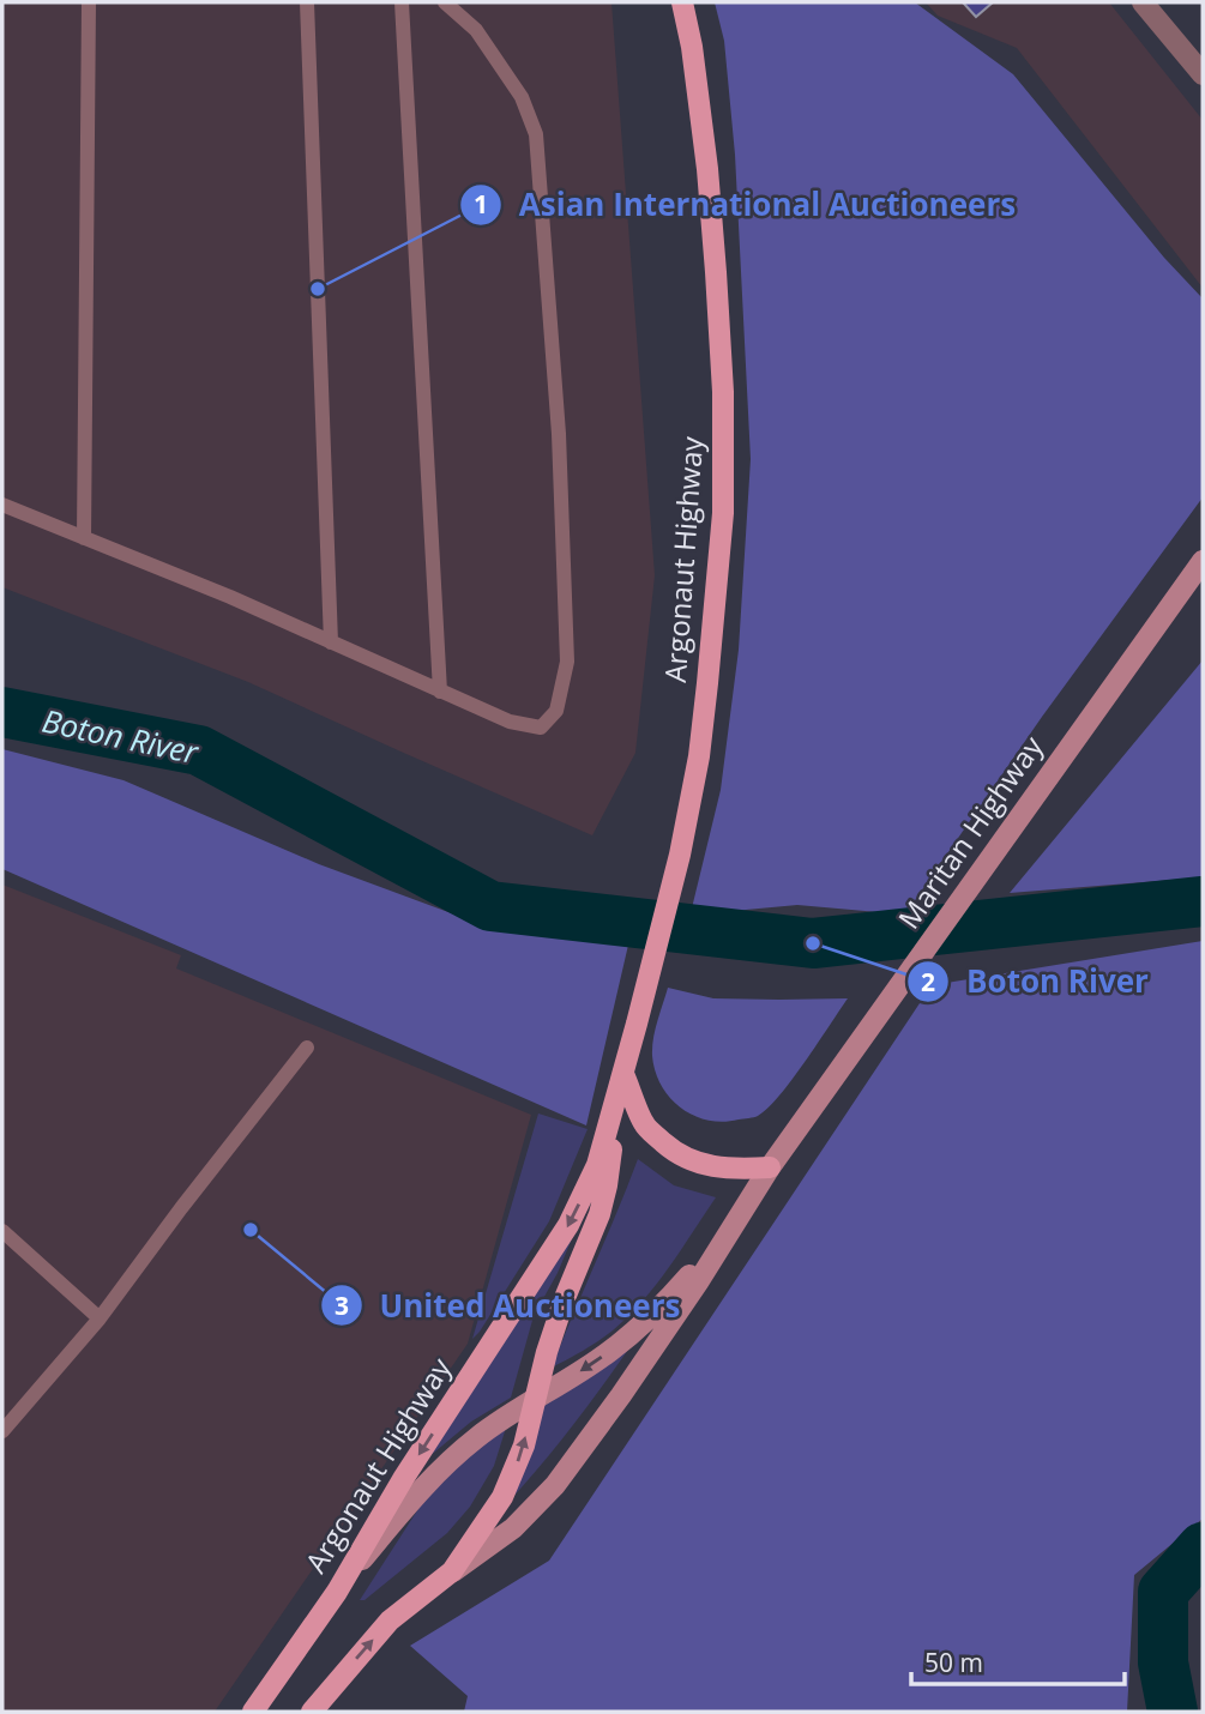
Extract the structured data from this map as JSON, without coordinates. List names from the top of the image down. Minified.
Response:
{"streets":{"main road":["Argonaut Highway","Maritan Highway"]},"crossings":[["Argonaut Highway","Maritan Highway"]],"water":["Boton River"],"places":["Asian International Auctioneers","Boton River","United Auctioneers"],"scale_bar":"50 m"}
